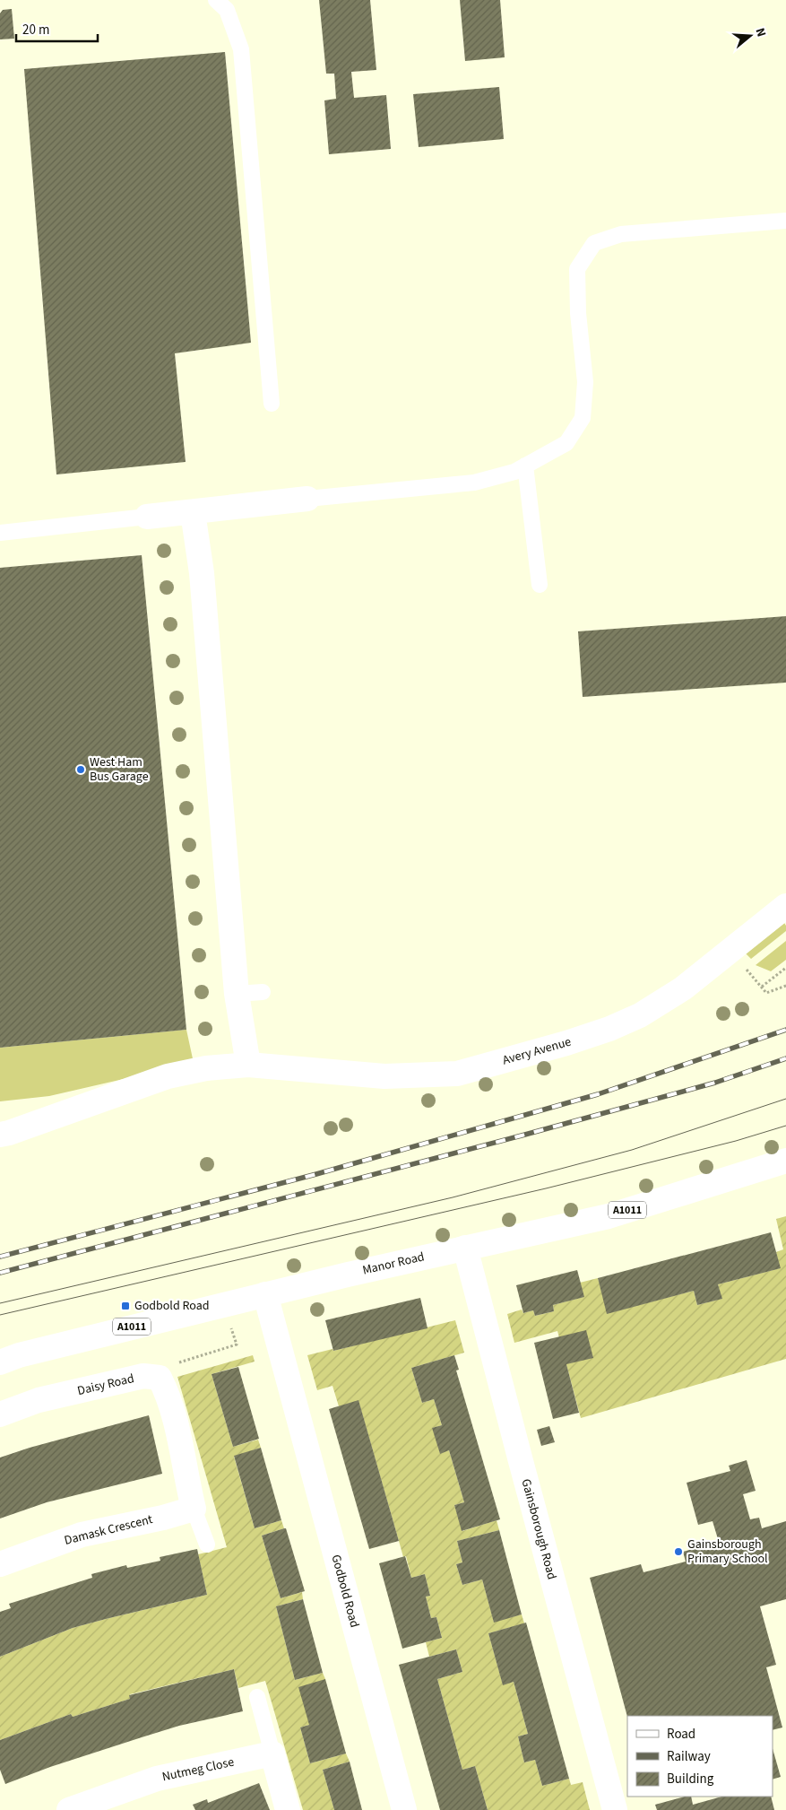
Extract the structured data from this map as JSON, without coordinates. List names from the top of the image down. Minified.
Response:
{"streets":{"street":["Avery Avenue","A1011","Manor Road","Daisy Road","Gainsborough Road","Damask Crescent","Godbold Road","Nutmeg Close"]},"crossings":[["Manor Road","Gainsborough Road"],["Manor Road","Godbold Road"]],"places":{"other":["West Ham Bus Garage","Gainsborough Primary School"],"transit":["Godbold Road"]},"legend":["Road","Railway","Building"],"scale_bar":"20 m","north":"right"}
